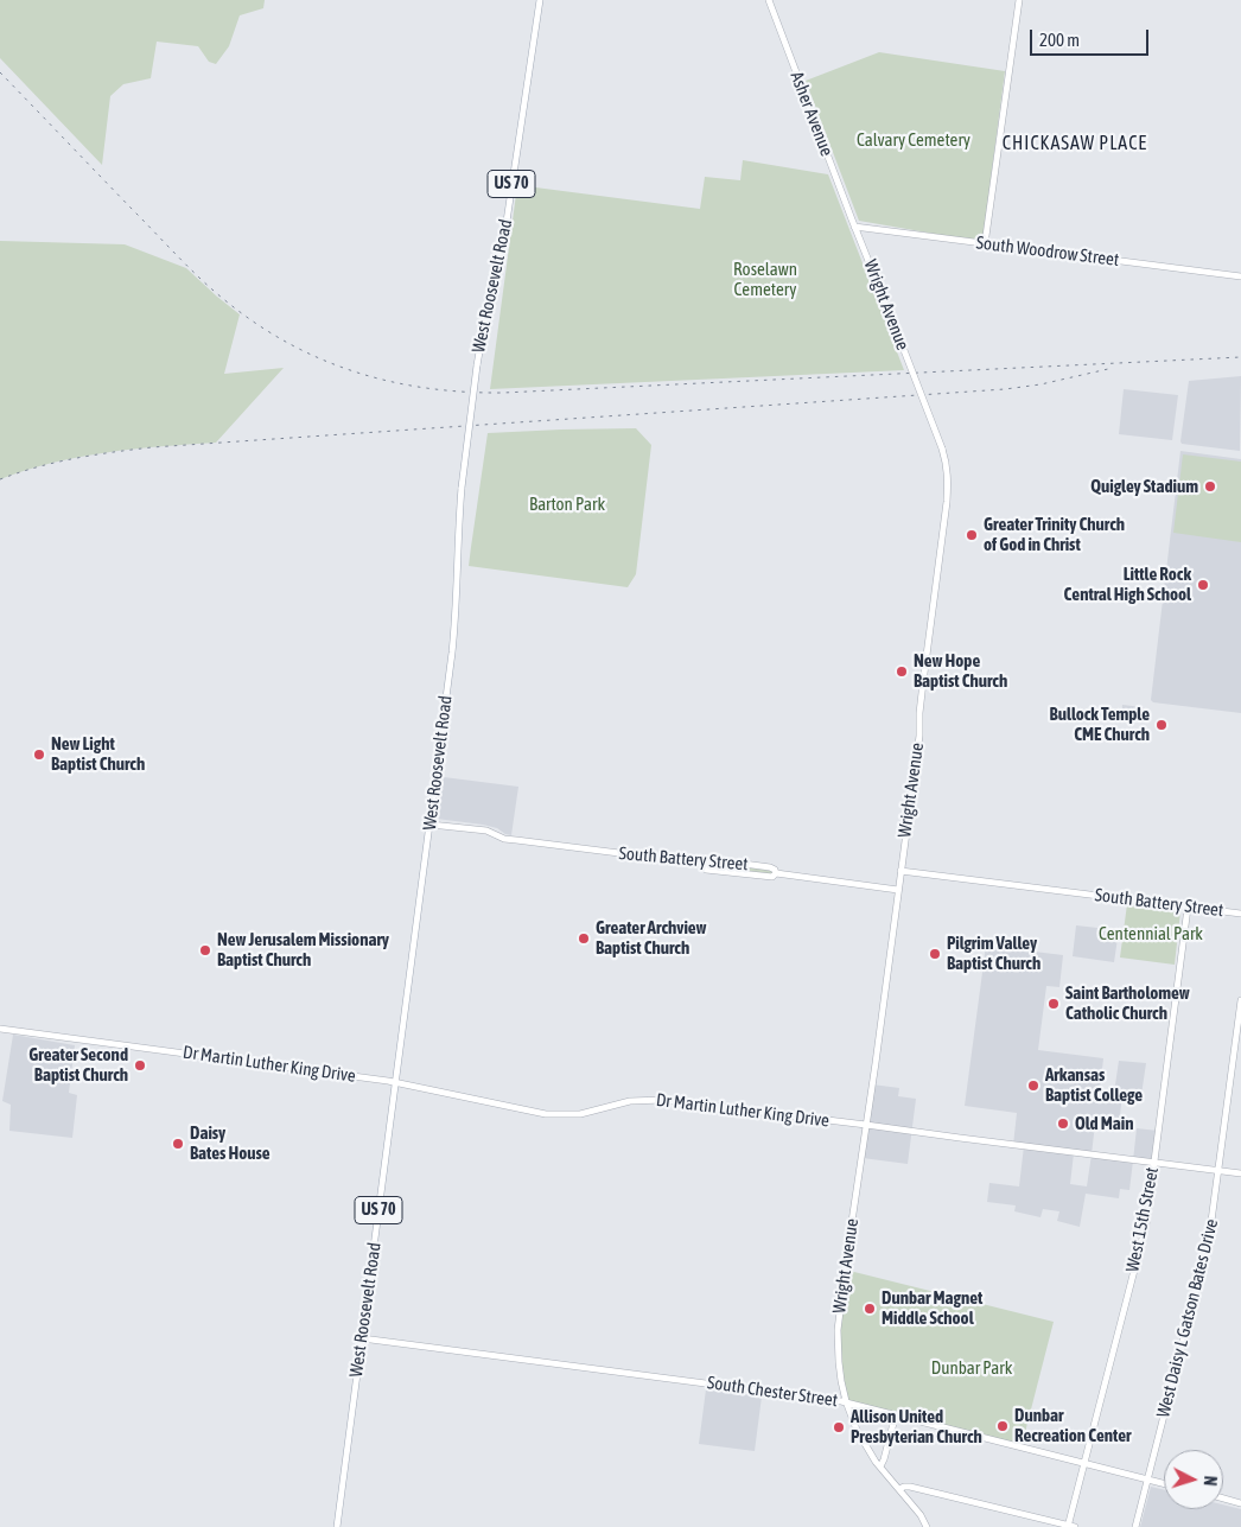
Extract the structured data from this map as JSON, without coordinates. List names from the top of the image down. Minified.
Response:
{"streets":{"main road":["Asher Avenue","US 70","South Woodrow Street","West Roosevelt Road","Wright Avenue","South Battery Street","Dr Martin Luther King Drive","West 15th Street","West Daisy L Gatson Bates Drive","South Chester Street"]},"crossings":[["Asher Avenue","South Woodrow Street"],["Asher Avenue","Wright Avenue"],["South Woodrow Street","Wright Avenue"],["West Roosevelt Road","South Battery Street"],["West Roosevelt Road","Dr Martin Luther King Drive"],["West Roosevelt Road","South Chester Street"],["Wright Avenue","South Battery Street"],["Wright Avenue","Dr Martin Luther King Drive"],["Wright Avenue","South Chester Street"],["South Battery Street","West 15th Street"],["Dr Martin Luther King Drive","West 15th Street"],["Dr Martin Luther King Drive","West Daisy L Gatson Bates Drive"],["West 15th Street","South Chester Street"],["West Daisy L Gatson Bates Drive","South Chester Street"]],"districts":["CHICKASAW PLACE"],"parks":["Calvary Cemetery","Roselawn Cemetery","Barton Park","Centennial Park","Dunbar Park"],"places":["Quigley Stadium","Greater Trinity Church of God in Christ","Little Rock Central High School","New Hope Baptist Church","Bullock Temple CME Church","New Light Baptist Church","Greater Archview Baptist Church","New Jerusalem Missionary Baptist Church","Pilgrim Valley Baptist Church","Saint Bartholomew Catholic Church","Greater Second Baptist Church","Arkansas Baptist College","Old Main","Daisy Bates House","Dunbar Magnet Middle School","Dunbar Recreation Center","Allison United Presbyterian Church"],"scale_bar":"200 m","north":"right"}
